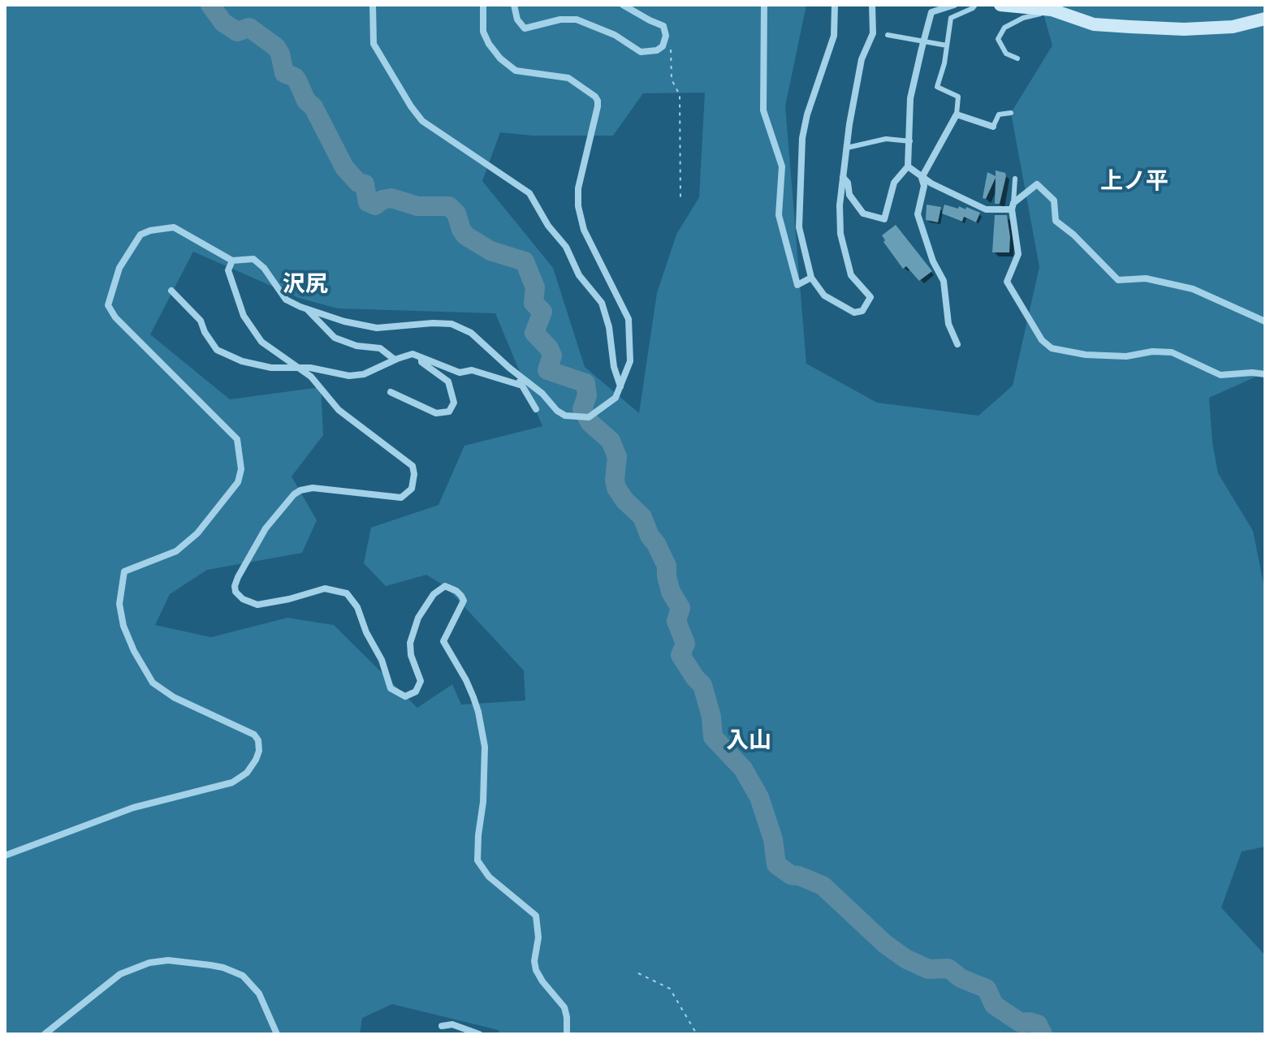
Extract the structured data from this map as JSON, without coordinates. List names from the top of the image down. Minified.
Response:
{"districts":["上ノ平","沢尻","入山"]}
